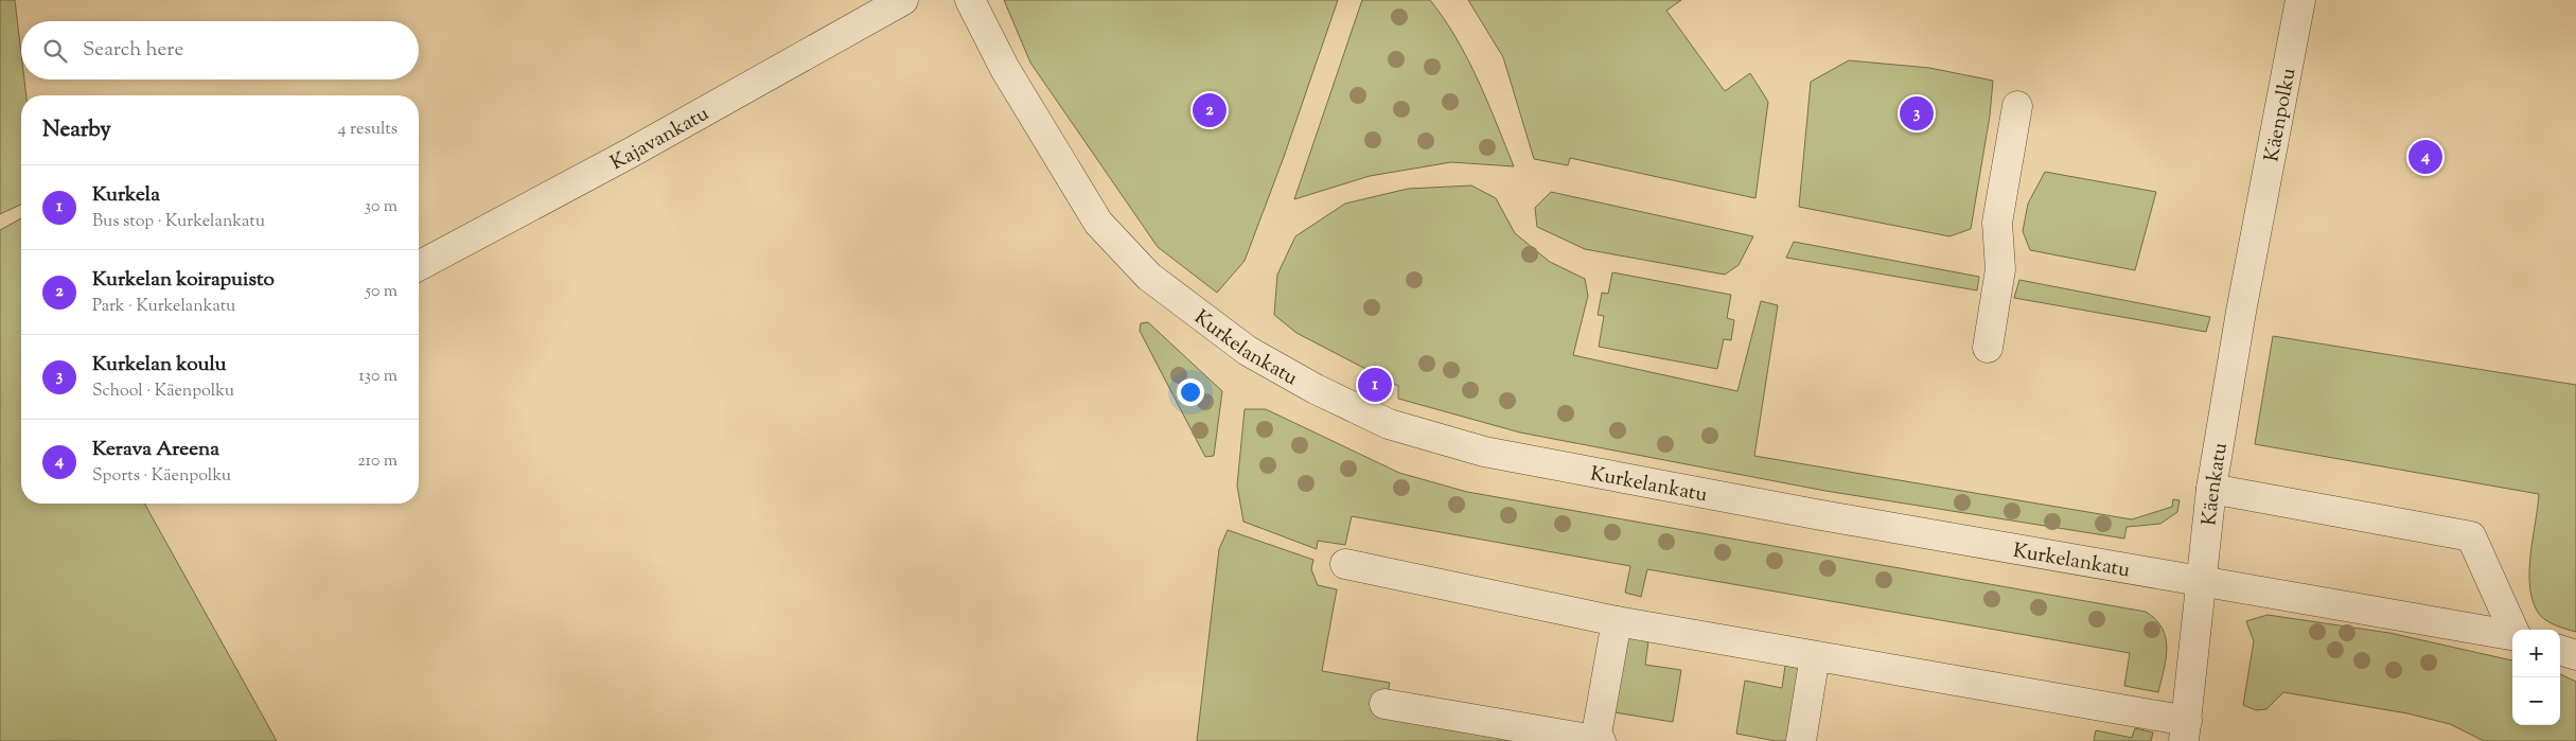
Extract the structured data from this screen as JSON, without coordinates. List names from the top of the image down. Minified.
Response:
{"streets":{"street":["Käenpolku","Kajavankatu","Kurkelankatu","Käenkatu"]},"crossings":[["Käenpolku","Käenkatu"],["Kurkelankatu","Käenkatu"]],"page":{"search":"Search here","pins":["2","3","4","1"],"heading":["Nearby","4 results"],"list":[{"mark":"1","name":"Kurkela","note":"Bus stop · Kurkelankatu","value":"30 m"},{"mark":"2","name":"Kurkelan koirapuisto","note":"Park · Kurkelankatu","value":"50 m"},{"mark":"3","name":"Kurkelan koulu","note":"School · Käenpolku","value":"130 m"},{"mark":"4","name":"Kerava Areena","note":"Sports · Käenpolku","value":"210 m"}],"map_buttons":["+","−"]}}
